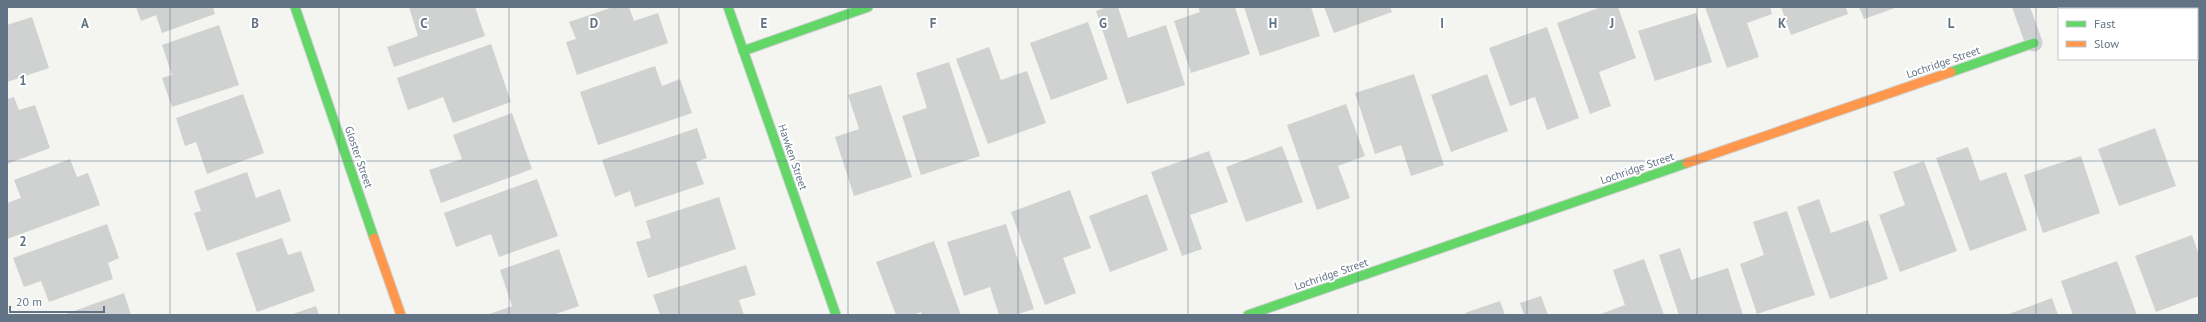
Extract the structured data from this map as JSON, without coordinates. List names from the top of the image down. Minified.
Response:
{"streets":{"street":["Lochridge Street","Gloster Street","Hawken Street"]},"legend":["Fast","Slow"],"scale_bar":"20 m","grid":{"columns":["A","B","C","D","E","F","G","H","I","J","K","L"],"rows":["1","2"]}}
